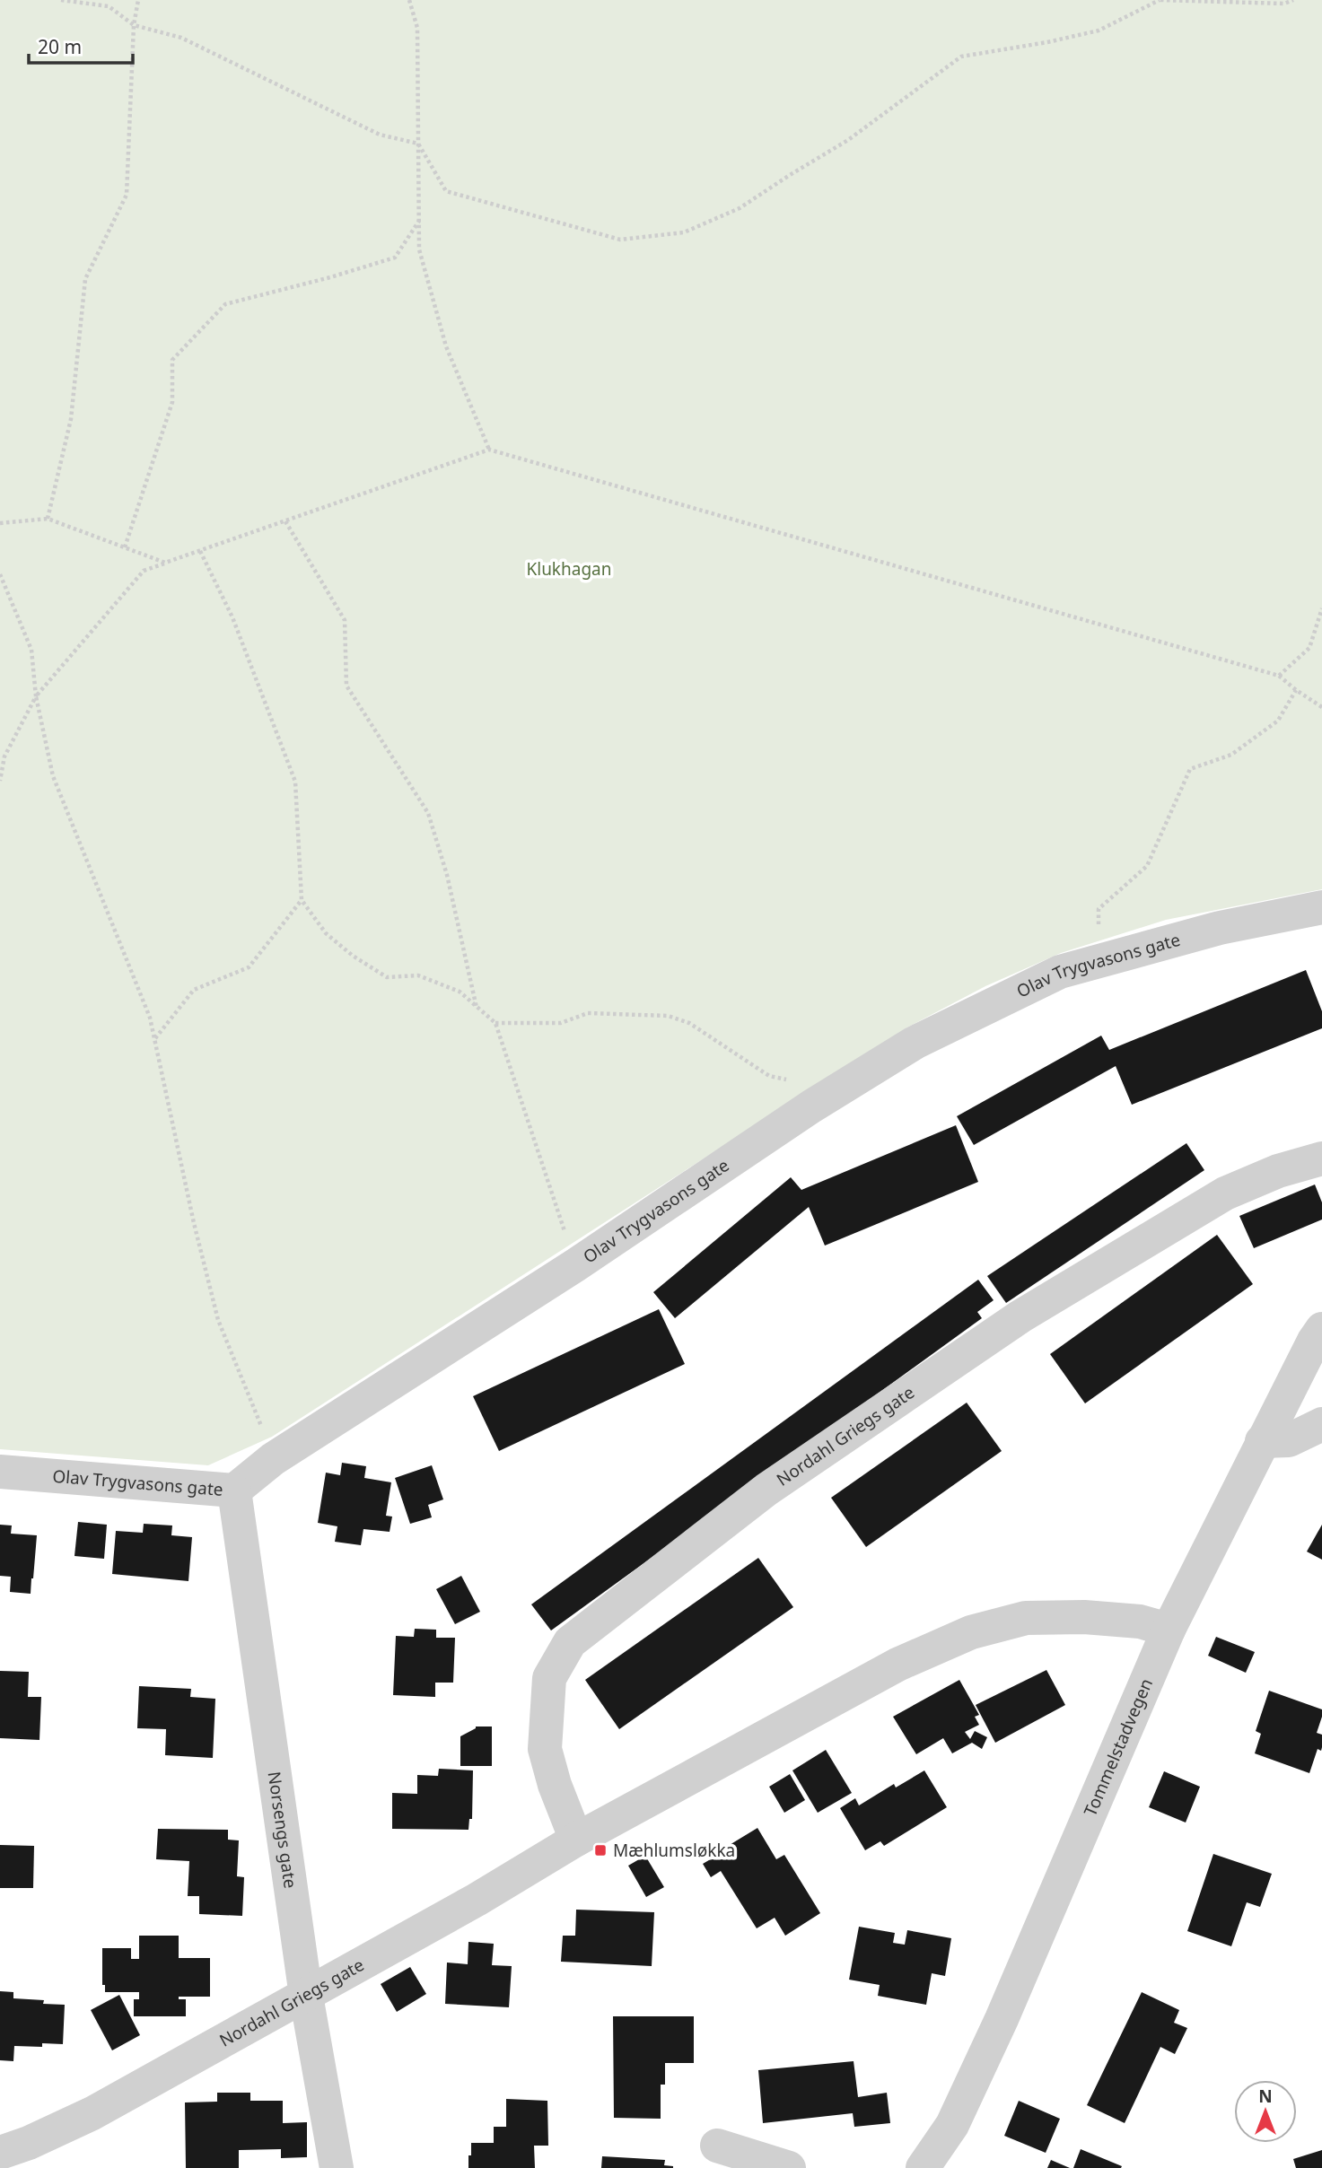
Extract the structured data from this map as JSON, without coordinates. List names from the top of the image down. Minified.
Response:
{"streets":{"street":["Olav Trygvasons gate","Nordahl Griegs gate","Tommelstadvegen","Norsengs gate"]},"crossings":[["Olav Trygvasons gate","Norsengs gate"],["Nordahl Griegs gate","Tommelstadvegen"],["Nordahl Griegs gate","Norsengs gate"]],"parks":["Klukhagan"],"places":{"transit":["Mæhlumsløkka"]},"scale_bar":"20 m","north":"top"}
